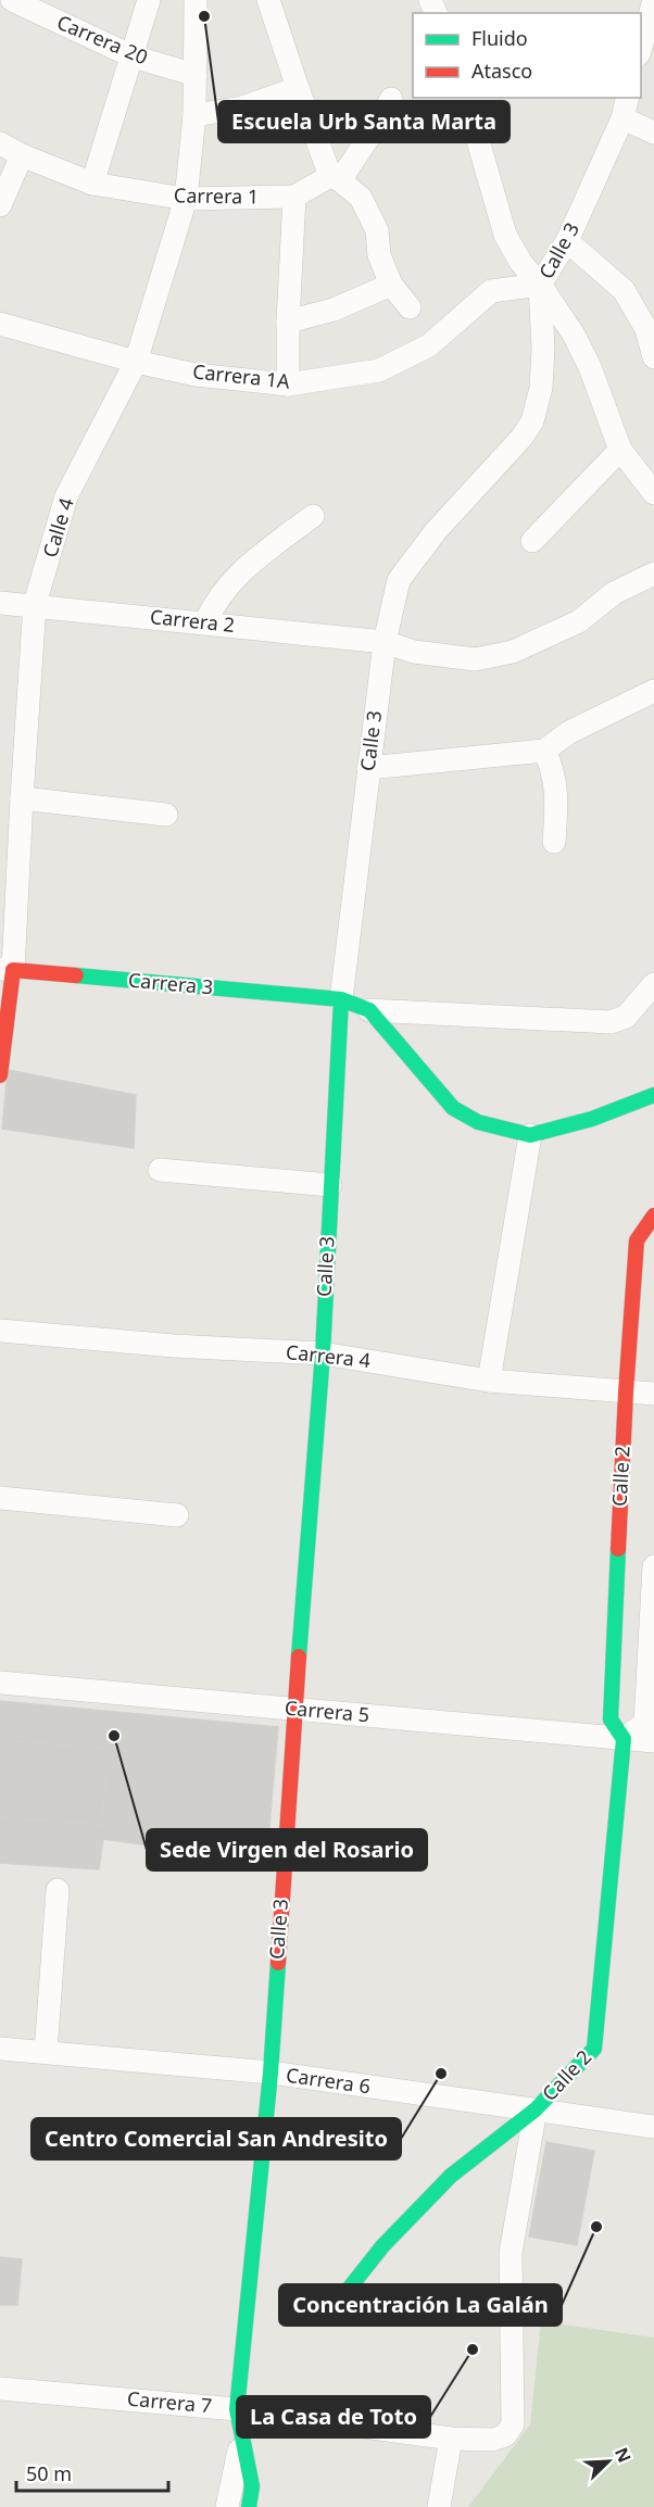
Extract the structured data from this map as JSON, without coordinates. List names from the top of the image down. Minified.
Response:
{"streets":{"main road":["Calle 3","Calle 4","Carrera 3","Calle 2"],"street":["Carrera 20","Carrera 1","Carrera 1A","Carrera 2","Carrera 4","Carrera 5","Carrera 6","Carrera 7"]},"crossings":[["Carrera 20","Calle 4"],["Carrera 1","Calle 4"],["Calle 3","Carrera 1A"],["Calle 3","Carrera 2"],["Calle 3","Carrera 3"],["Calle 3","Carrera 4"],["Calle 3","Carrera 5"],["Calle 3","Carrera 6"],["Calle 3","Carrera 7"],["Carrera 1A","Calle 4"],["Calle 4","Carrera 2"],["Calle 4","Carrera 3"],["Carrera 4","Calle 2"],["Calle 2","Carrera 5"],["Calle 2","Carrera 6"],["Calle 2","Carrera 7"]],"places":["Escuela Urb Santa Marta","Sede Virgen del Rosario","Centro Comercial San Andresito","Concentración La Galán","La Casa de Toto"],"legend":["Fluido","Atasco"],"scale_bar":"50 m","north":"top right"}
